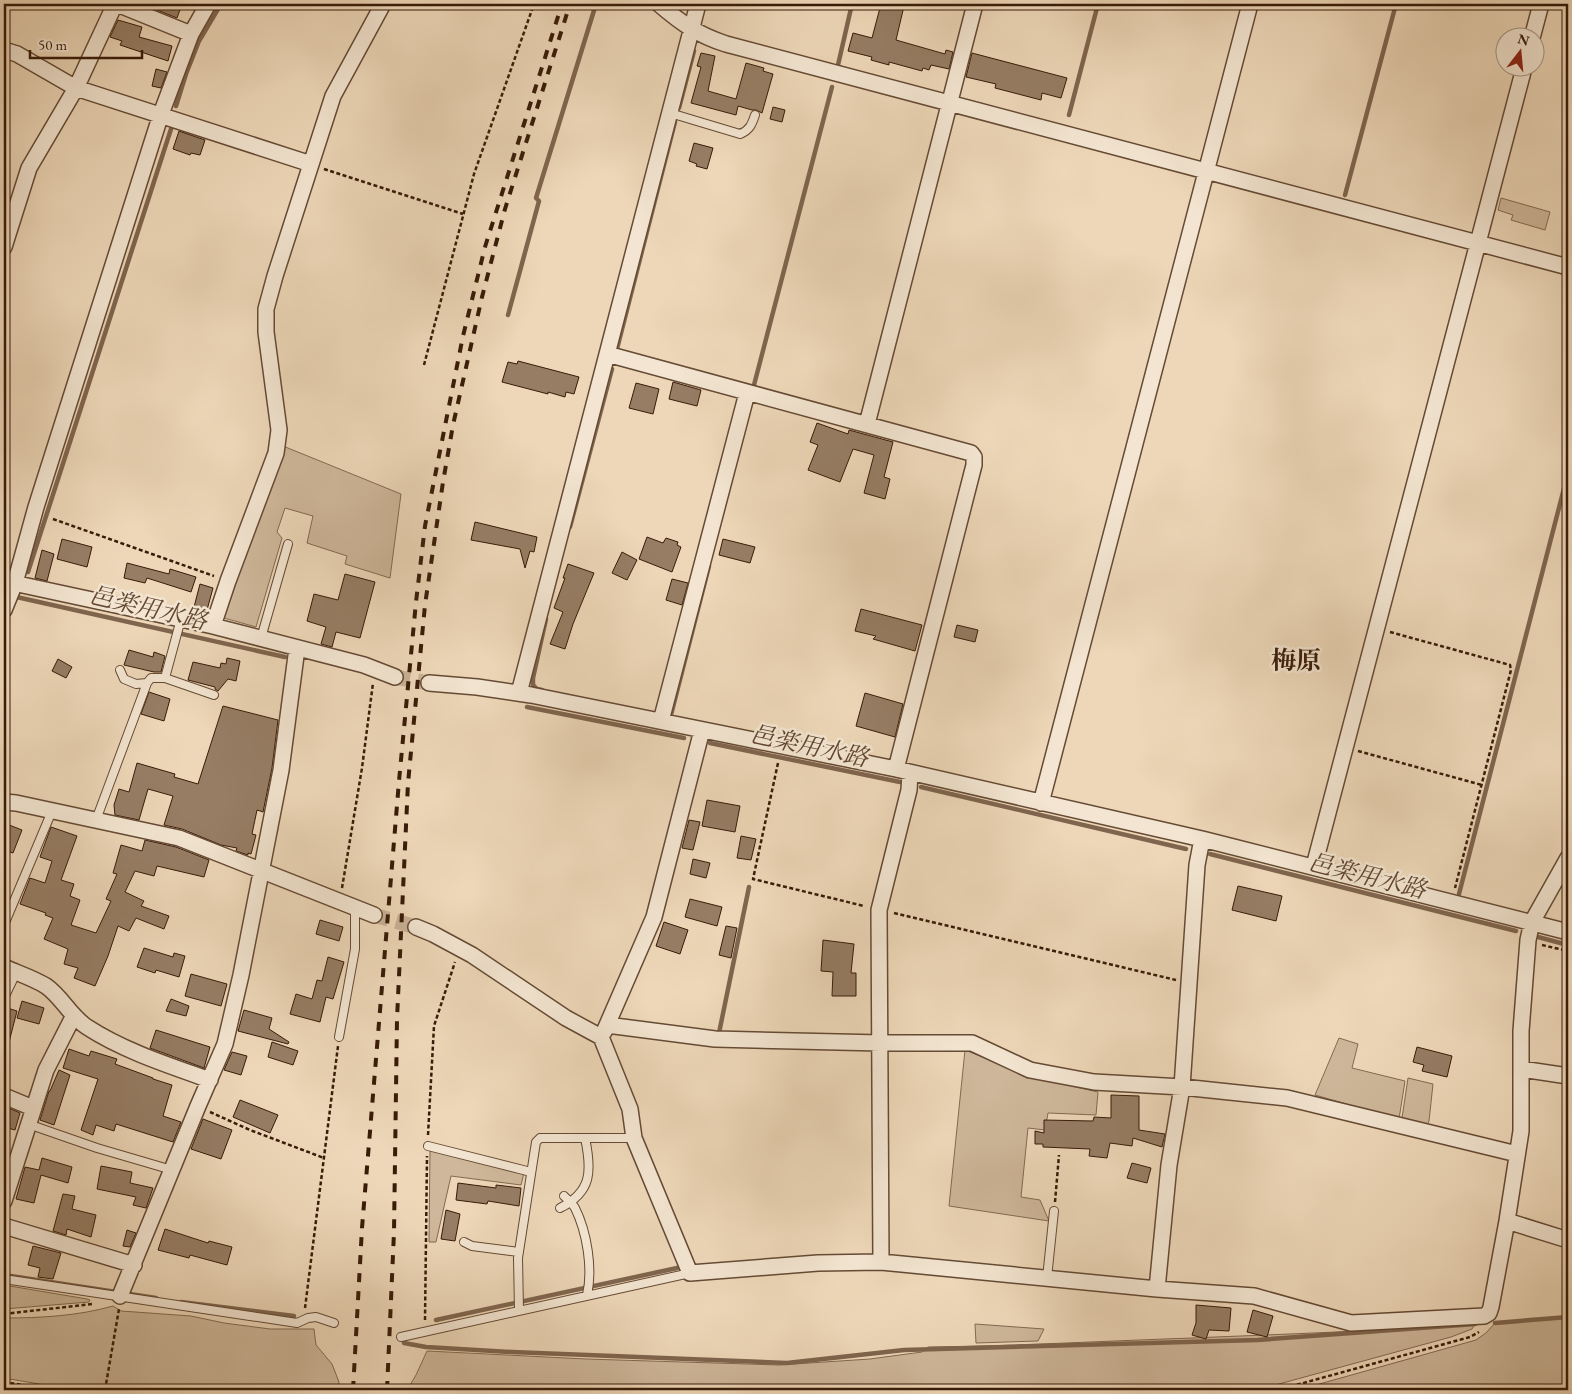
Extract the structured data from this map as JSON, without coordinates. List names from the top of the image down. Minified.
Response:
{"districts":["梅原"],"water":["邑楽用水路"],"scale_bar":"50 m","north":"top"}
